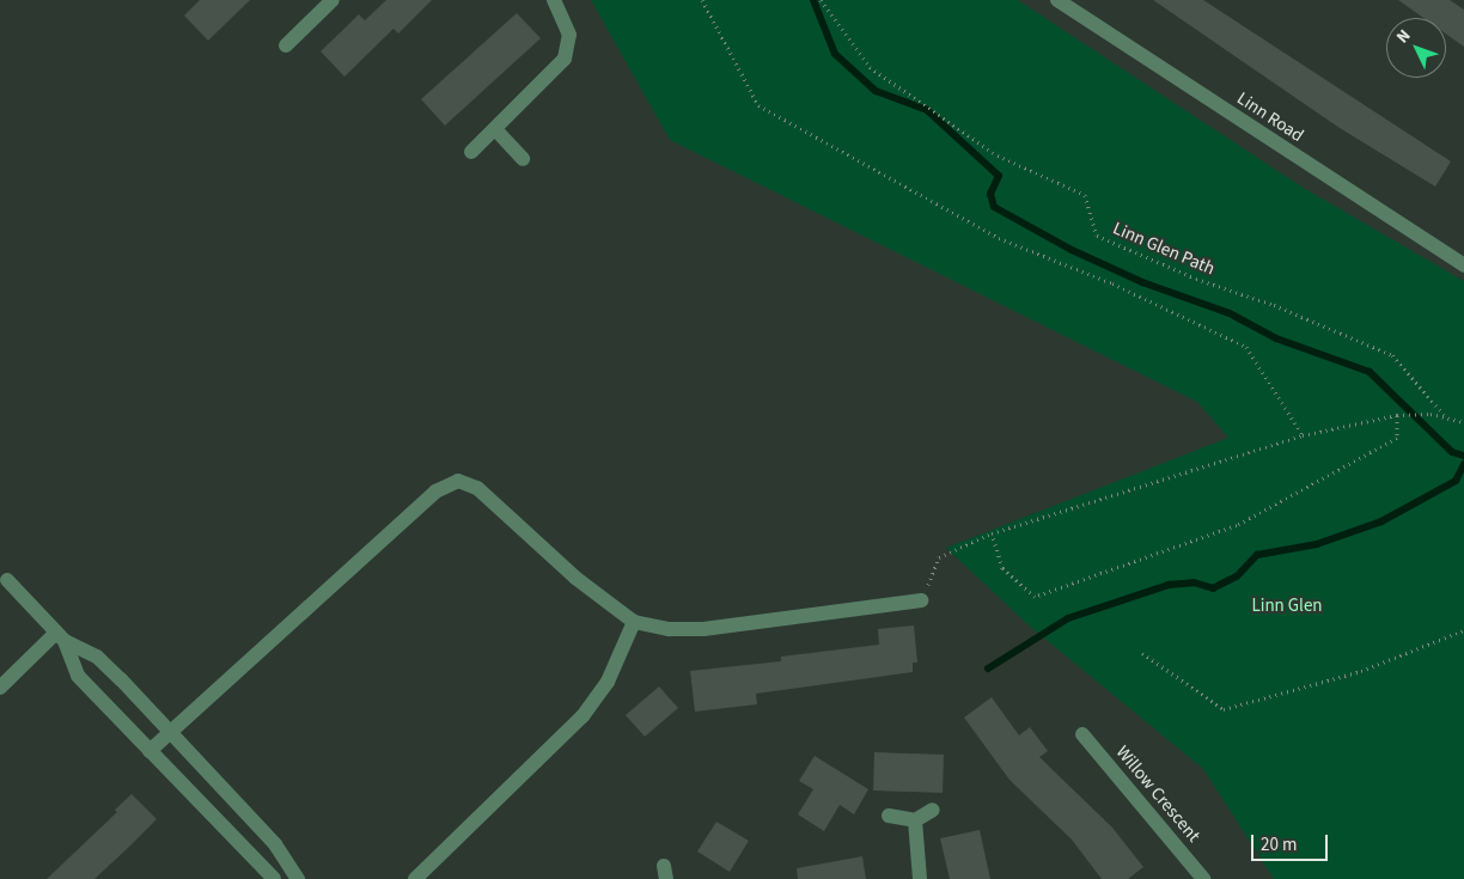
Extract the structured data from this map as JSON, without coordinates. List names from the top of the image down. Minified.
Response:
{"streets":{"street":["Linn Road","Willow Crescent"],"path":["Linn Glen Path"]},"parks":["Linn Glen"],"scale_bar":"20 m","north":"top left"}
